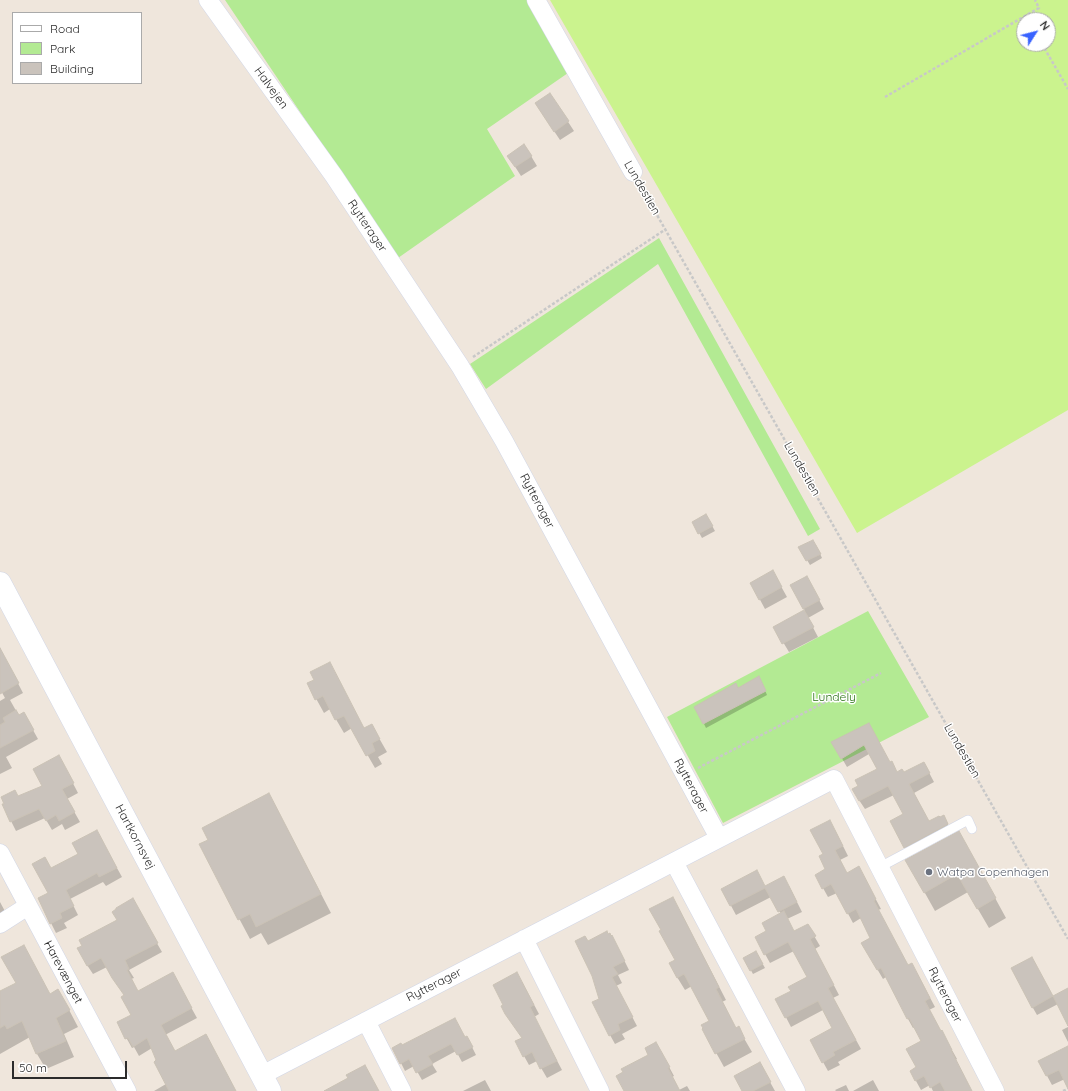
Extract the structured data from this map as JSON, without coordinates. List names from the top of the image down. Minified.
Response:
{"streets":{"street":["Halvejen","Lundestien","Rytterager","Hartkornsvej","Harevænget"]},"crossings":[["Halvejen","Rytterager"],["Rytterager","Hartkornsvej"]],"parks":["Lundely"],"places":["Watpa Copenhagen"],"legend":["Road","Park","Building"],"scale_bar":"50 m","north":"top right"}
